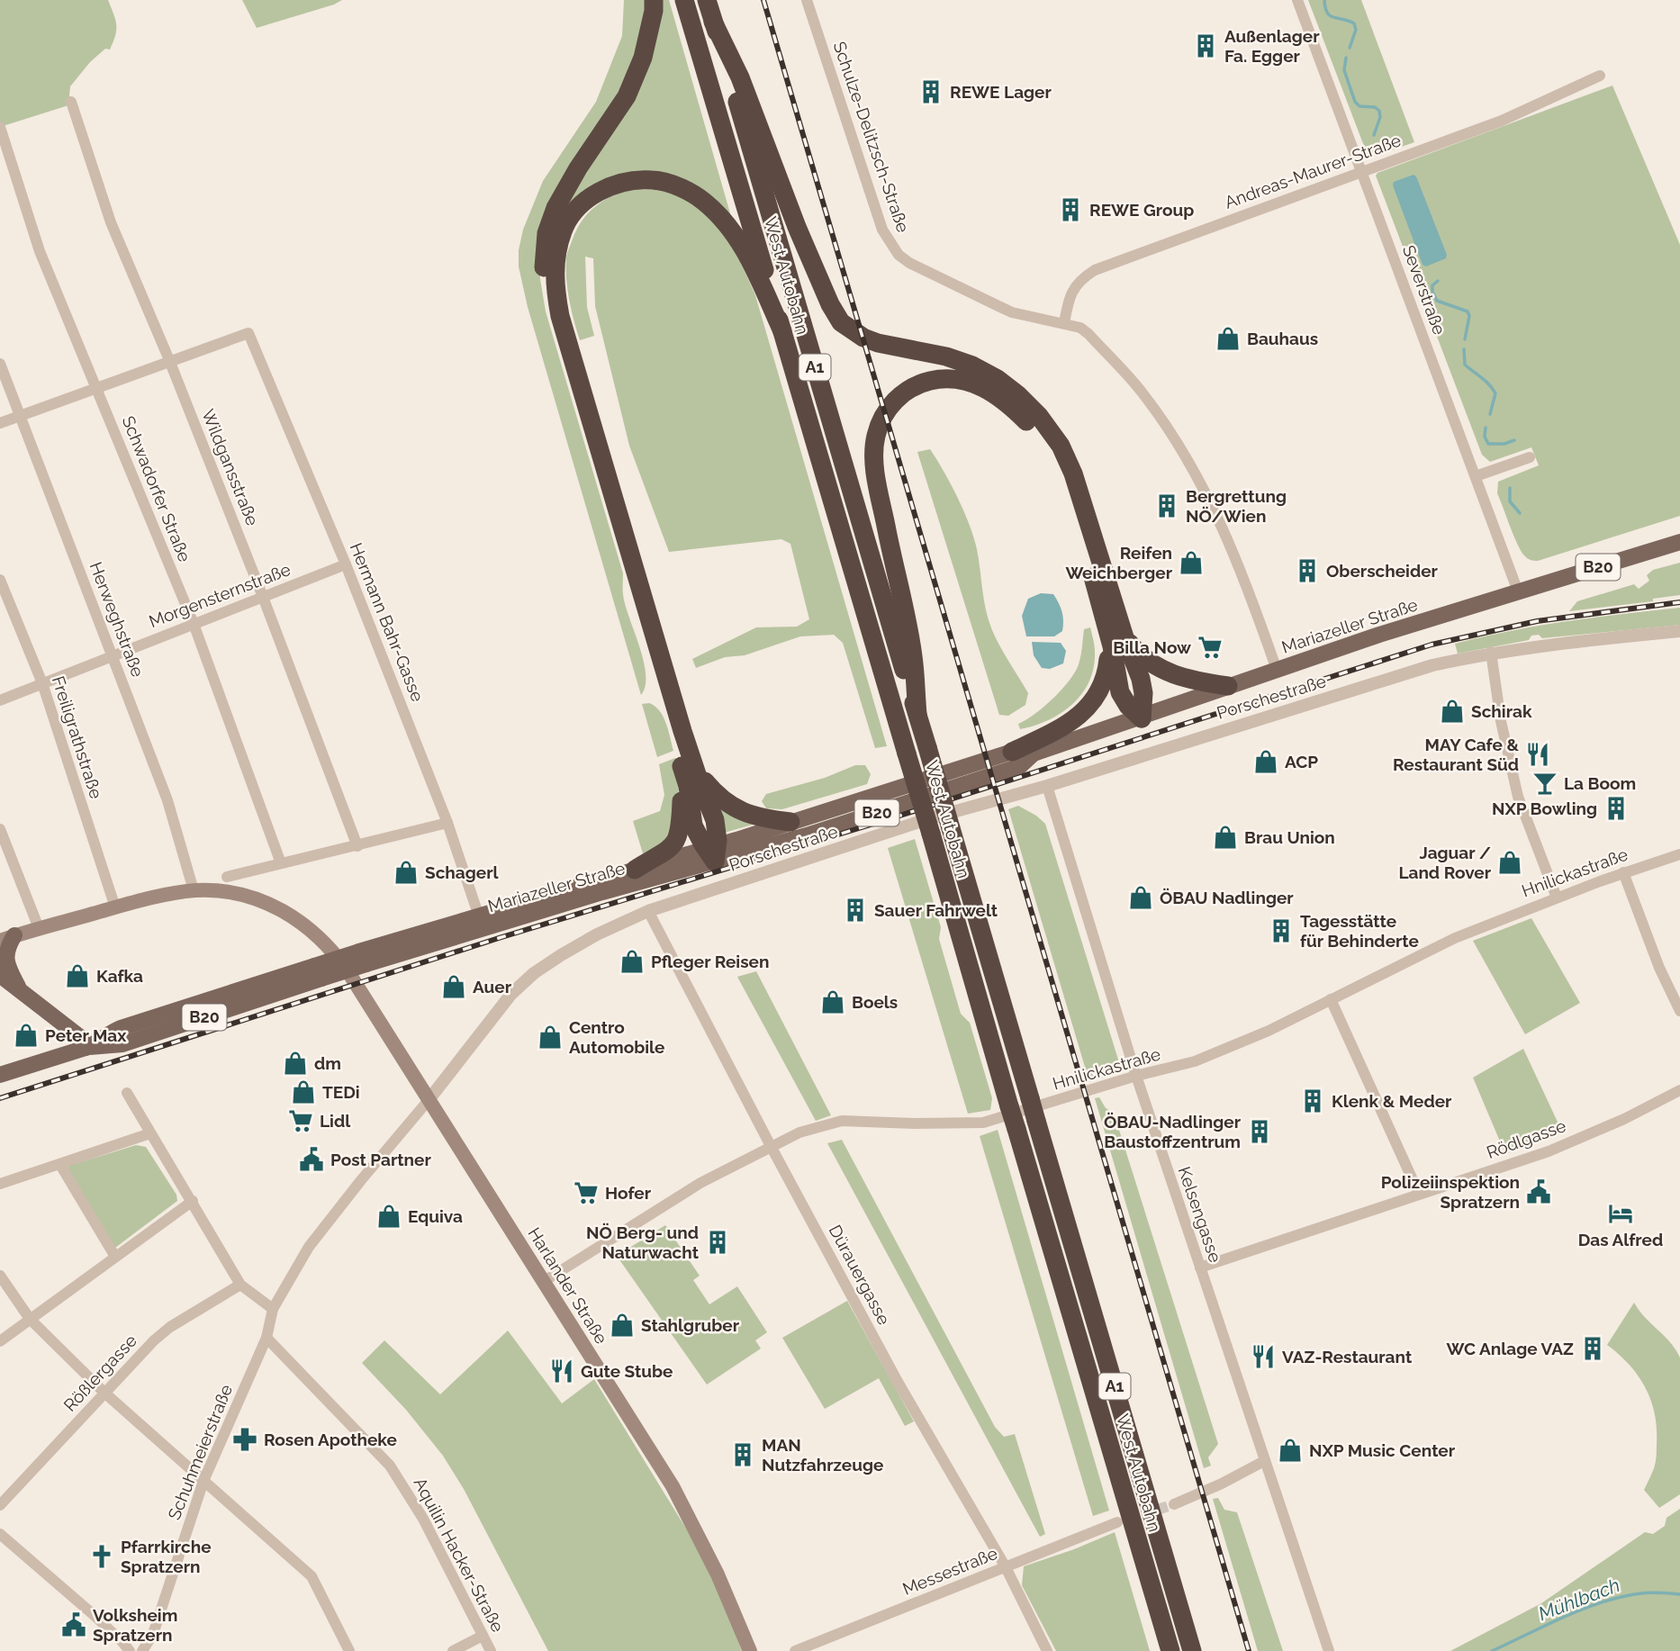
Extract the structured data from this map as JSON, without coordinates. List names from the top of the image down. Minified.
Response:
{"streets":{"highway":["West Autobahn","A1"],"main road":["B20","Mariazeller Straße","Harlander Straße"],"street":["Schulze-Delitzsch-Straße","Andreas-Maurer-Straße","Severstraße","Wildgansstraße","Schwadorfer Straße","Morgensternstraße","Herweghstraße","Hermann Bahr-Gasse","Porschestraße","Freiligrathstraße","Hnilickastraße","Rödlgasse","Kelsengasse","Dürauergasse","Rößlergasse","Schuhmeierstraße","Aquilin Hacker-Straße","Messestraße"]},"crossings":[["Schulze-Delitzsch-Straße","Andreas-Maurer-Straße"],["Schulze-Delitzsch-Straße","Mariazeller Straße"],["Andreas-Maurer-Straße","Severstraße"],["Severstraße","Mariazeller Straße"],["Wildgansstraße","Morgensternstraße"],["Wildgansstraße","Hermann Bahr-Gasse"],["Schwadorfer Straße","Morgensternstraße"],["Morgensternstraße","Herweghstraße"],["Morgensternstraße","Hermann Bahr-Gasse"],["Morgensternstraße","Freiligrathstraße"],["Herweghstraße","Harlander Straße"],["Hermann Bahr-Gasse","Mariazeller Straße"],["Porschestraße","Kelsengasse"],["Porschestraße","Dürauergasse"],["Porschestraße","Harlander Straße"],["Porschestraße","Schuhmeierstraße"],["Porschestraße","Aquilin Hacker-Straße"],["Freiligrathstraße","Harlander Straße"],["Hnilickastraße","Kelsengasse"],["Hnilickastraße","Dürauergasse"],["Hnilickastraße","Harlander Straße"],["Rödlgasse","Kelsengasse"],["Dürauergasse","Messestraße"],["Schuhmeierstraße","Aquilin Hacker-Straße"]],"water":["Mühlbach"],"places":{"building":["Außenlager Fa. Egger","REWE Lager","REWE Group","Bergrettung NÖ/Wien","Oberscheider","NXP Bowling","Sauer Fahrwelt","Tagesstätte für Behinderte","Klenk & Meder","ÖBAU-Nadlinger Baustoffzentrum","NÖ Berg- und Naturwacht","WC Anlage VAZ","MAN Nutzfahrzeuge"],"shop":["Bauhaus","Reifen Weichberger","Schirak","ACP","Brau Union","Jaguar / Land Rover","Schagerl","ÖBAU Nadlinger","Pfleger Reisen","Kafka","Auer","Boels","Peter Max","Centro Automobile","dm","TEDi","Equiva","Stahlgruber","NXP Music Center"],"supermarket":["Billa Now","Lidl","Hofer"],"restaurant":["MAY Cafe & Restaurant Süd","VAZ-Restaurant","Gute Stube"],"bar":["La Boom"],"public building":["Post Partner","Polizeiinspektion Spratzern","Volksheim Spratzern"],"hotel":["Das Alfred"],"pharmacy":["Rosen Apotheke"],"church":["Pfarrkirche Spratzern"]}}
